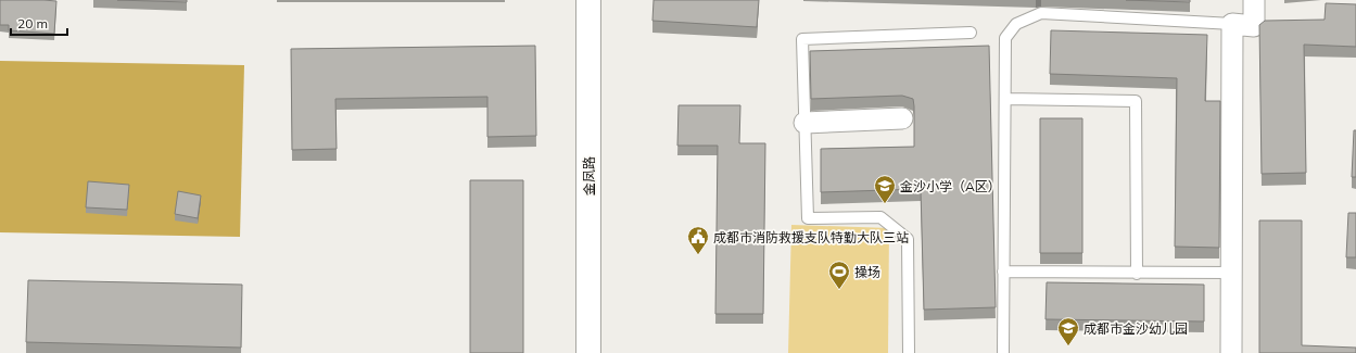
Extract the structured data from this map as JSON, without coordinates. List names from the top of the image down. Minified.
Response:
{"streets":{"street":["金凤路"]},"places":{"school or university":["金沙小学（A区）","成都市金沙幼儿园"],"public building":["成都市消防救援支队特勤大队三站"],"sports":["操场"]},"scale_bar":"20 m"}
